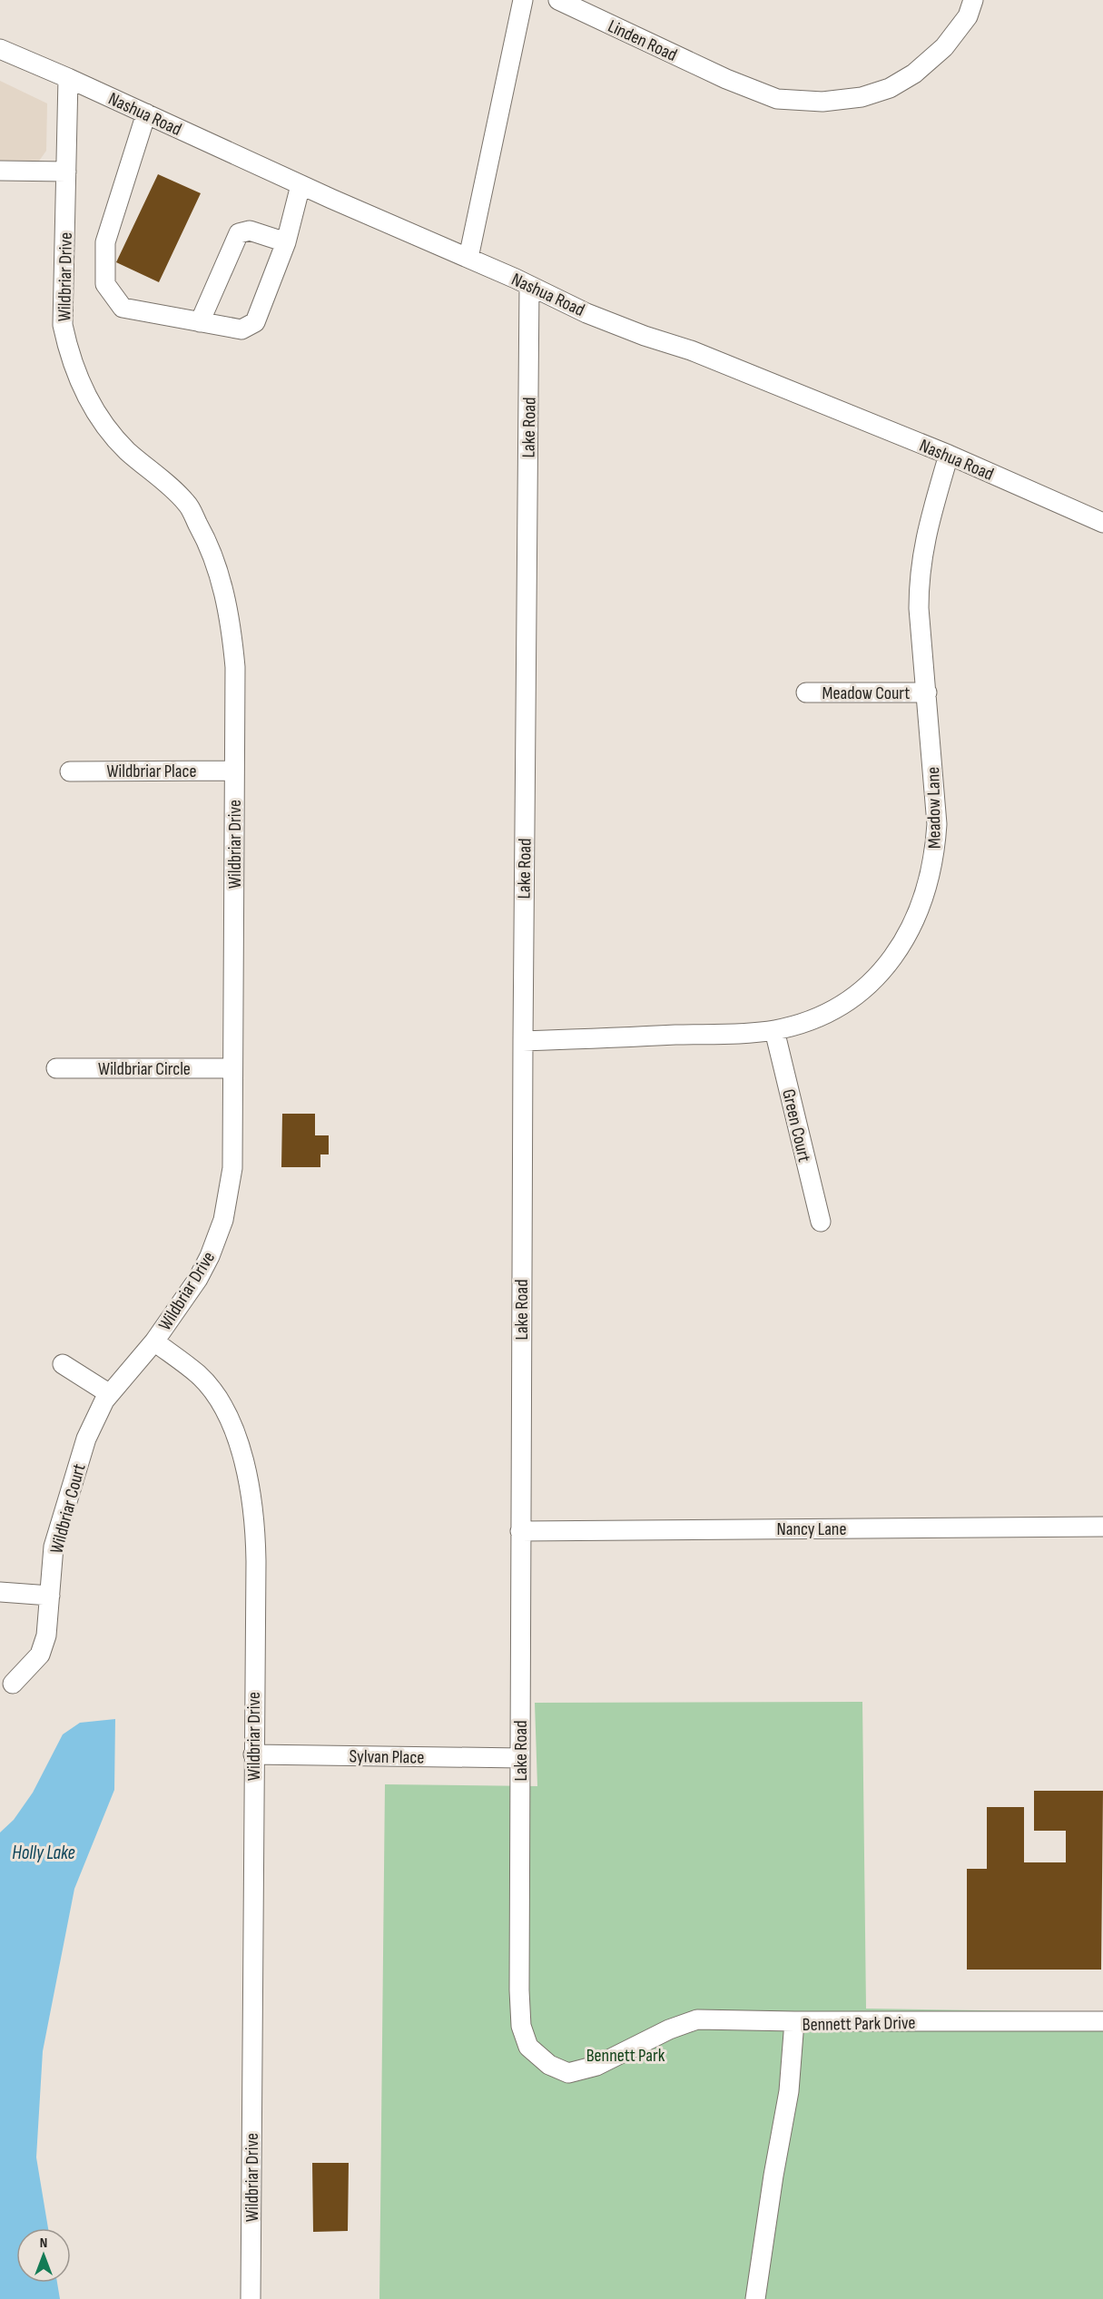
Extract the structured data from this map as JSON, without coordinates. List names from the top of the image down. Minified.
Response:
{"streets":{"street":["Linden Road","Nashua Road","Wildbriar Drive","Lake Road","Meadow Court","Wildbriar Place","Meadow Lane","Wildbriar Circle","Green Court","Wildbriar Court","Nancy Lane","Sylvan Place","Bennett Park Drive"]},"crossings":[["Nashua Road","Wildbriar Drive"],["Nashua Road","Lake Road"],["Nashua Road","Meadow Lane"],["Wildbriar Drive","Wildbriar Place"],["Wildbriar Drive","Wildbriar Circle"],["Wildbriar Drive","Wildbriar Court"],["Wildbriar Drive","Sylvan Place"],["Lake Road","Meadow Lane"],["Lake Road","Nancy Lane"],["Lake Road","Sylvan Place"],["Lake Road","Bennett Park Drive"],["Meadow Court","Meadow Lane"],["Meadow Lane","Green Court"]],"water":["Holly Lake"],"parks":["Bennett Park"],"north":"top"}
